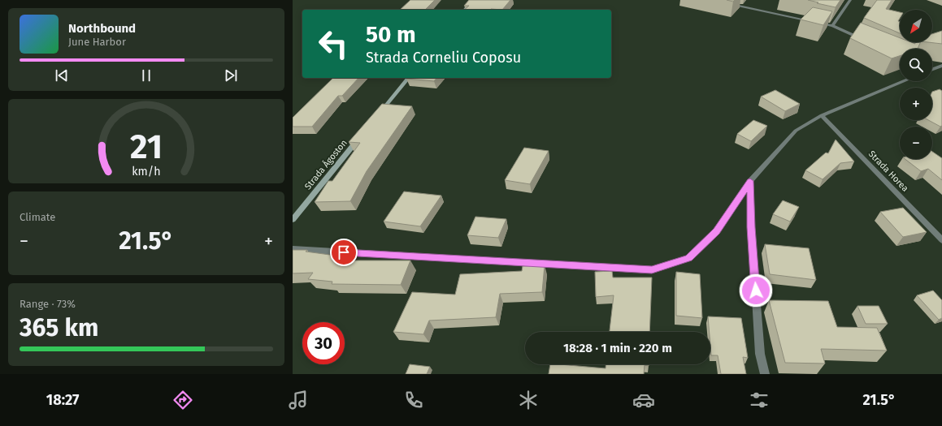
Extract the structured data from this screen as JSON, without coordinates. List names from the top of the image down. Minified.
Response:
{"streets":{"main road":["Strada Ágoston"],"street":["Strada Horea"]},"north":"bottom left","page":{"map_buttons":["+","−"],"turn":["50 m","Strada Corneliu Coposu"],"song":["Northbound","June Harbor"],"tile":["Climate",["Range · 73%","365 km"]],"heat":["−","21.5°","+"],"limit":"30","trip":"18:28 · 1 min · 220 m","tabs":["18:27","21.5°"],"gauge":["21","km/h"]}}
